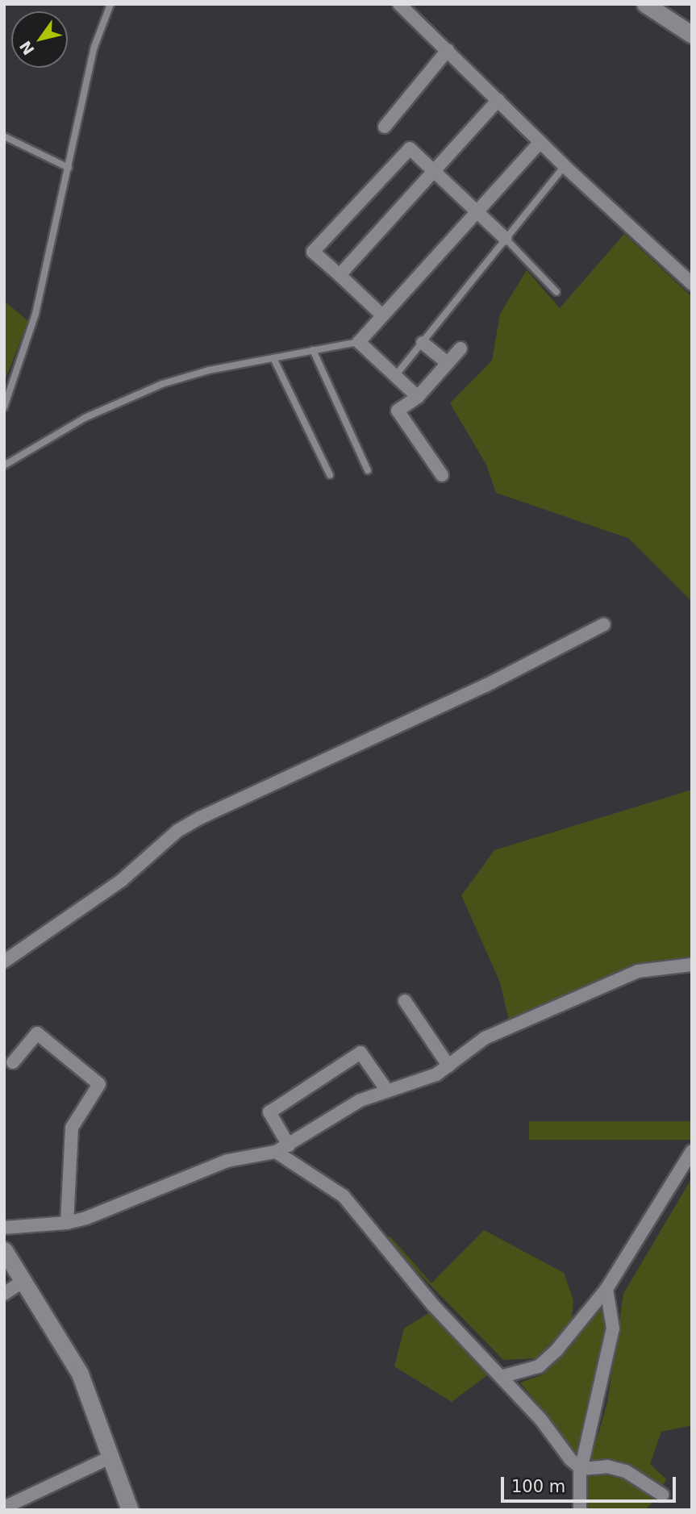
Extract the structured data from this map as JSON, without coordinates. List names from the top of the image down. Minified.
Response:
{"scale_bar":"100 m","north":"bottom left"}
